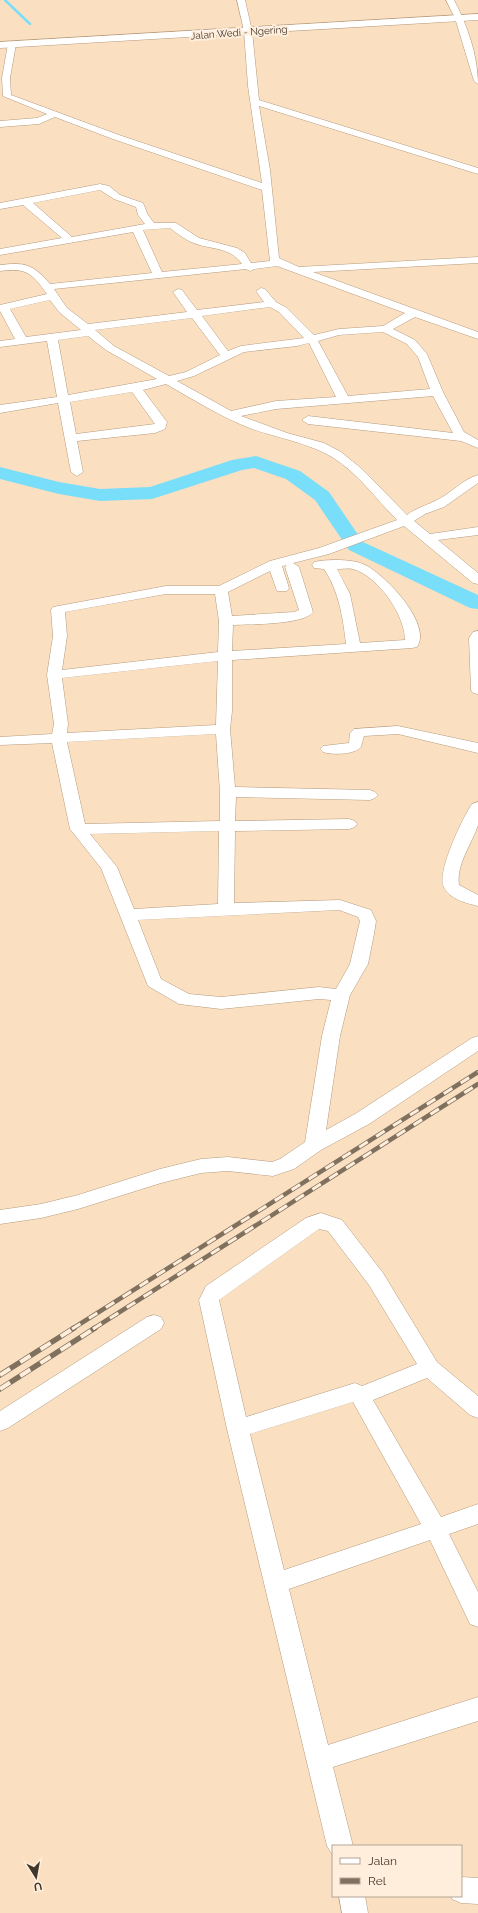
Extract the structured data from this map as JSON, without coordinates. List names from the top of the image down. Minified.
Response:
{"streets":{"main road":["Jalan Wedi - Ngering"]},"legend":["Jalan","Rel"],"north":"bottom"}
